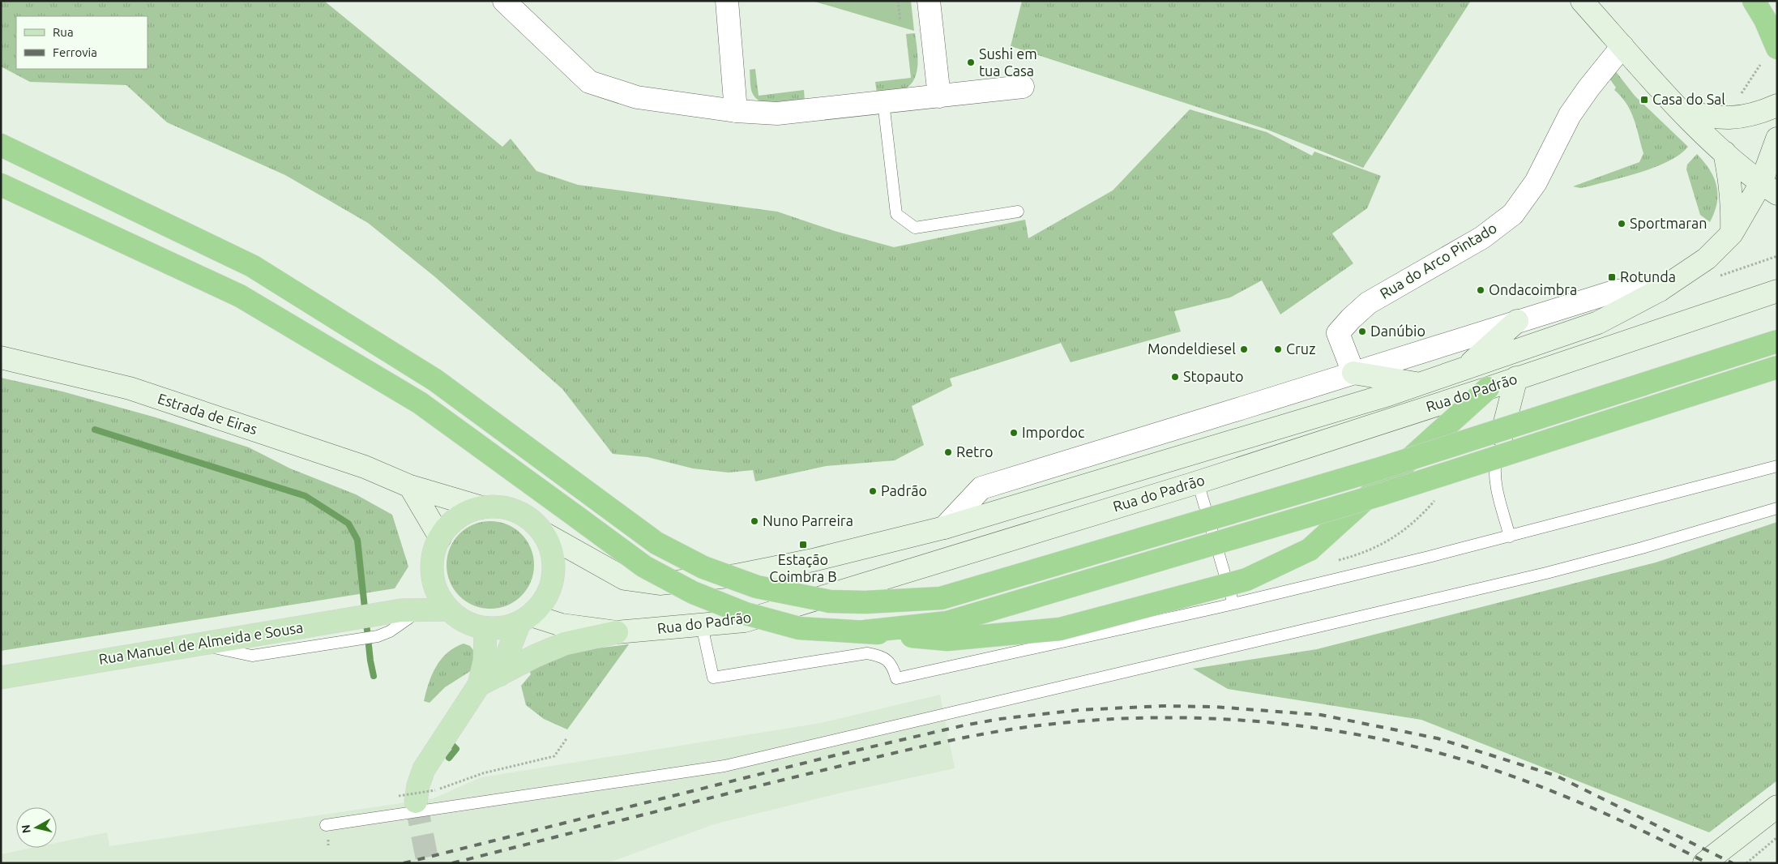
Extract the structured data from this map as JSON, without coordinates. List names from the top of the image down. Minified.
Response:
{"streets":{"main road":["Rua do Padrão","Estrada de Eiras","Rua Manuel de Almeida e Sousa"],"street":["Rua do Arco Pintado"]},"crossings":[["Rua do Padrão","Estrada de Eiras"],["Rua do Padrão","Rua Manuel de Almeida e Sousa"],["Estrada de Eiras","Rua Manuel de Almeida e Sousa"]],"places":{"other":["Sushi em tua Casa","Sportmaran","Ondacoimbra","Danúbio","Mondeldiesel","Cruz","Stopauto","Impordoc","Retro","Padrão","Nuno Parreira"],"transit":["Casa do Sal","Rotunda","Estação Coimbra B"]},"legend":["Rua","Ferrovia"],"north":"left"}
